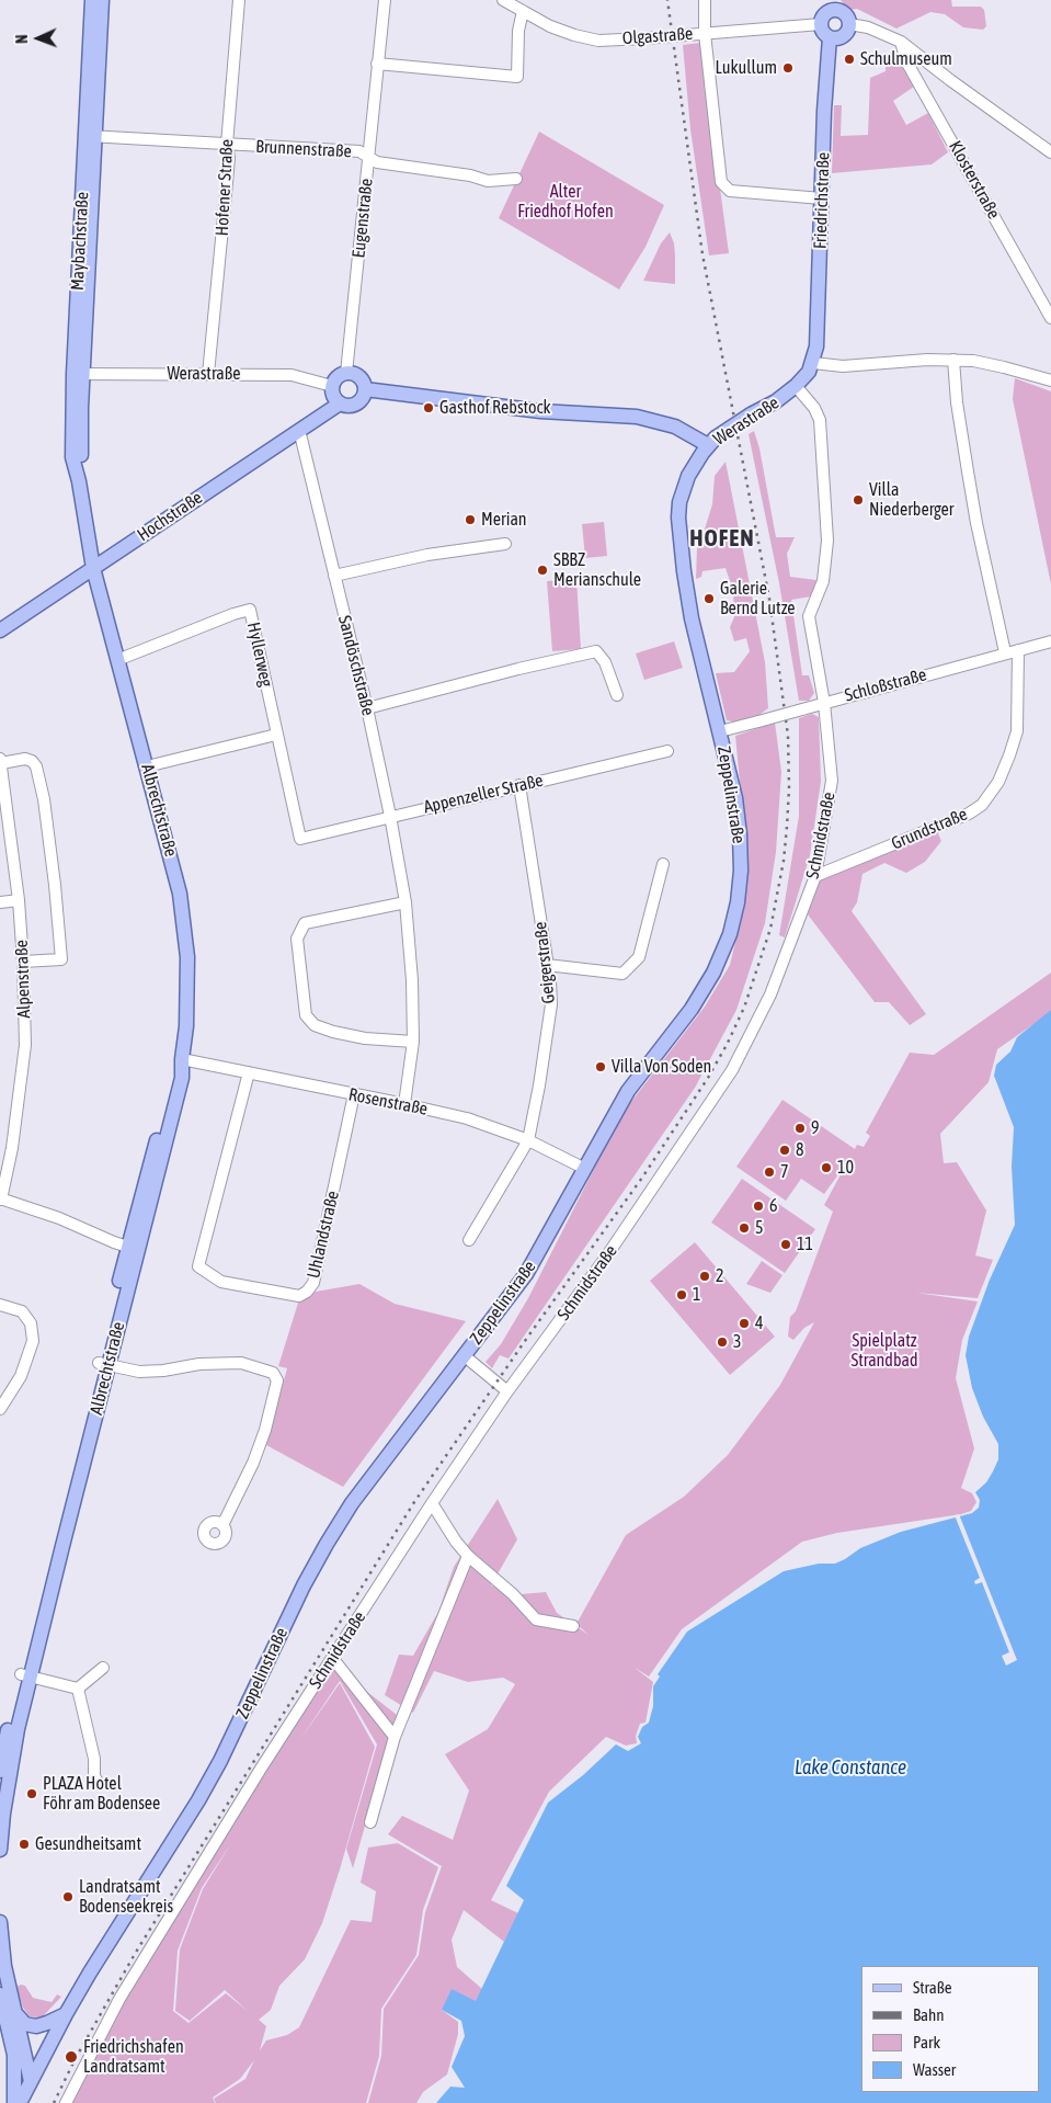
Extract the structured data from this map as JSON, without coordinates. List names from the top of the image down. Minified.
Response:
{"streets":{"main road":["Friedrichstraße","Maybachstraße","Werastraße","Hochstraße","Zeppelinstraße","Albrechtstraße"],"street":["Olgastraße","Brunnenstraße","Klosterstraße","Hofener Straße","Eugenstraße","Hyllerweg","Sandöschstraße","Schloßstraße","Appenzeller Straße","Grundstraße","Schmidstraße","Geigerstraße","Alpenstraße","Rosenstraße","Uhlandstraße"]},"crossings":[["Olgastraße","Friedrichstraße"],["Brunnenstraße","Hofener Straße"],["Brunnenstraße","Eugenstraße"],["Brunnenstraße","Maybachstraße"],["Hofener Straße","Werastraße"],["Friedrichstraße","Werastraße"],["Eugenstraße","Werastraße"],["Eugenstraße","Hochstraße"],["Maybachstraße","Werastraße"],["Maybachstraße","Hochstraße"],["Maybachstraße","Albrechtstraße"],["Werastraße","Hochstraße"],["Werastraße","Zeppelinstraße"],["Werastraße","Schmidstraße"],["Hochstraße","Sandöschstraße"],["Hochstraße","Albrechtstraße"],["Hyllerweg","Appenzeller Straße"],["Hyllerweg","Albrechtstraße"],["Sandöschstraße","Appenzeller Straße"],["Sandöschstraße","Rosenstraße"],["Schloßstraße","Zeppelinstraße"],["Schloßstraße","Grundstraße"],["Schloßstraße","Schmidstraße"],["Appenzeller Straße","Geigerstraße"],["Zeppelinstraße","Rosenstraße"],["Albrechtstraße","Rosenstraße"],["Grundstraße","Schmidstraße"],["Geigerstraße","Rosenstraße"],["Rosenstraße","Uhlandstraße"]],"districts":["HOFEN"],"water":["Lake Constance"],"parks":["Alter Friedhof Hofen","Spielplatz Strandbad"],"places":["Schulmuseum","Lukullum","Gasthof Rebstock","Villa Niederberger","Merian","SBBZ Merianschule","Galerie Bernd Lutze","Villa Von Soden","9","8","10","7","6","5","11","2","1","4","3","PLAZA Hotel Föhr am Bodensee","Gesundheitsamt","Landratsamt Bodenseekreis","Friedrichshafen Landratsamt"],"legend":["Straße","Bahn","Park","Wasser"],"north":"left"}
